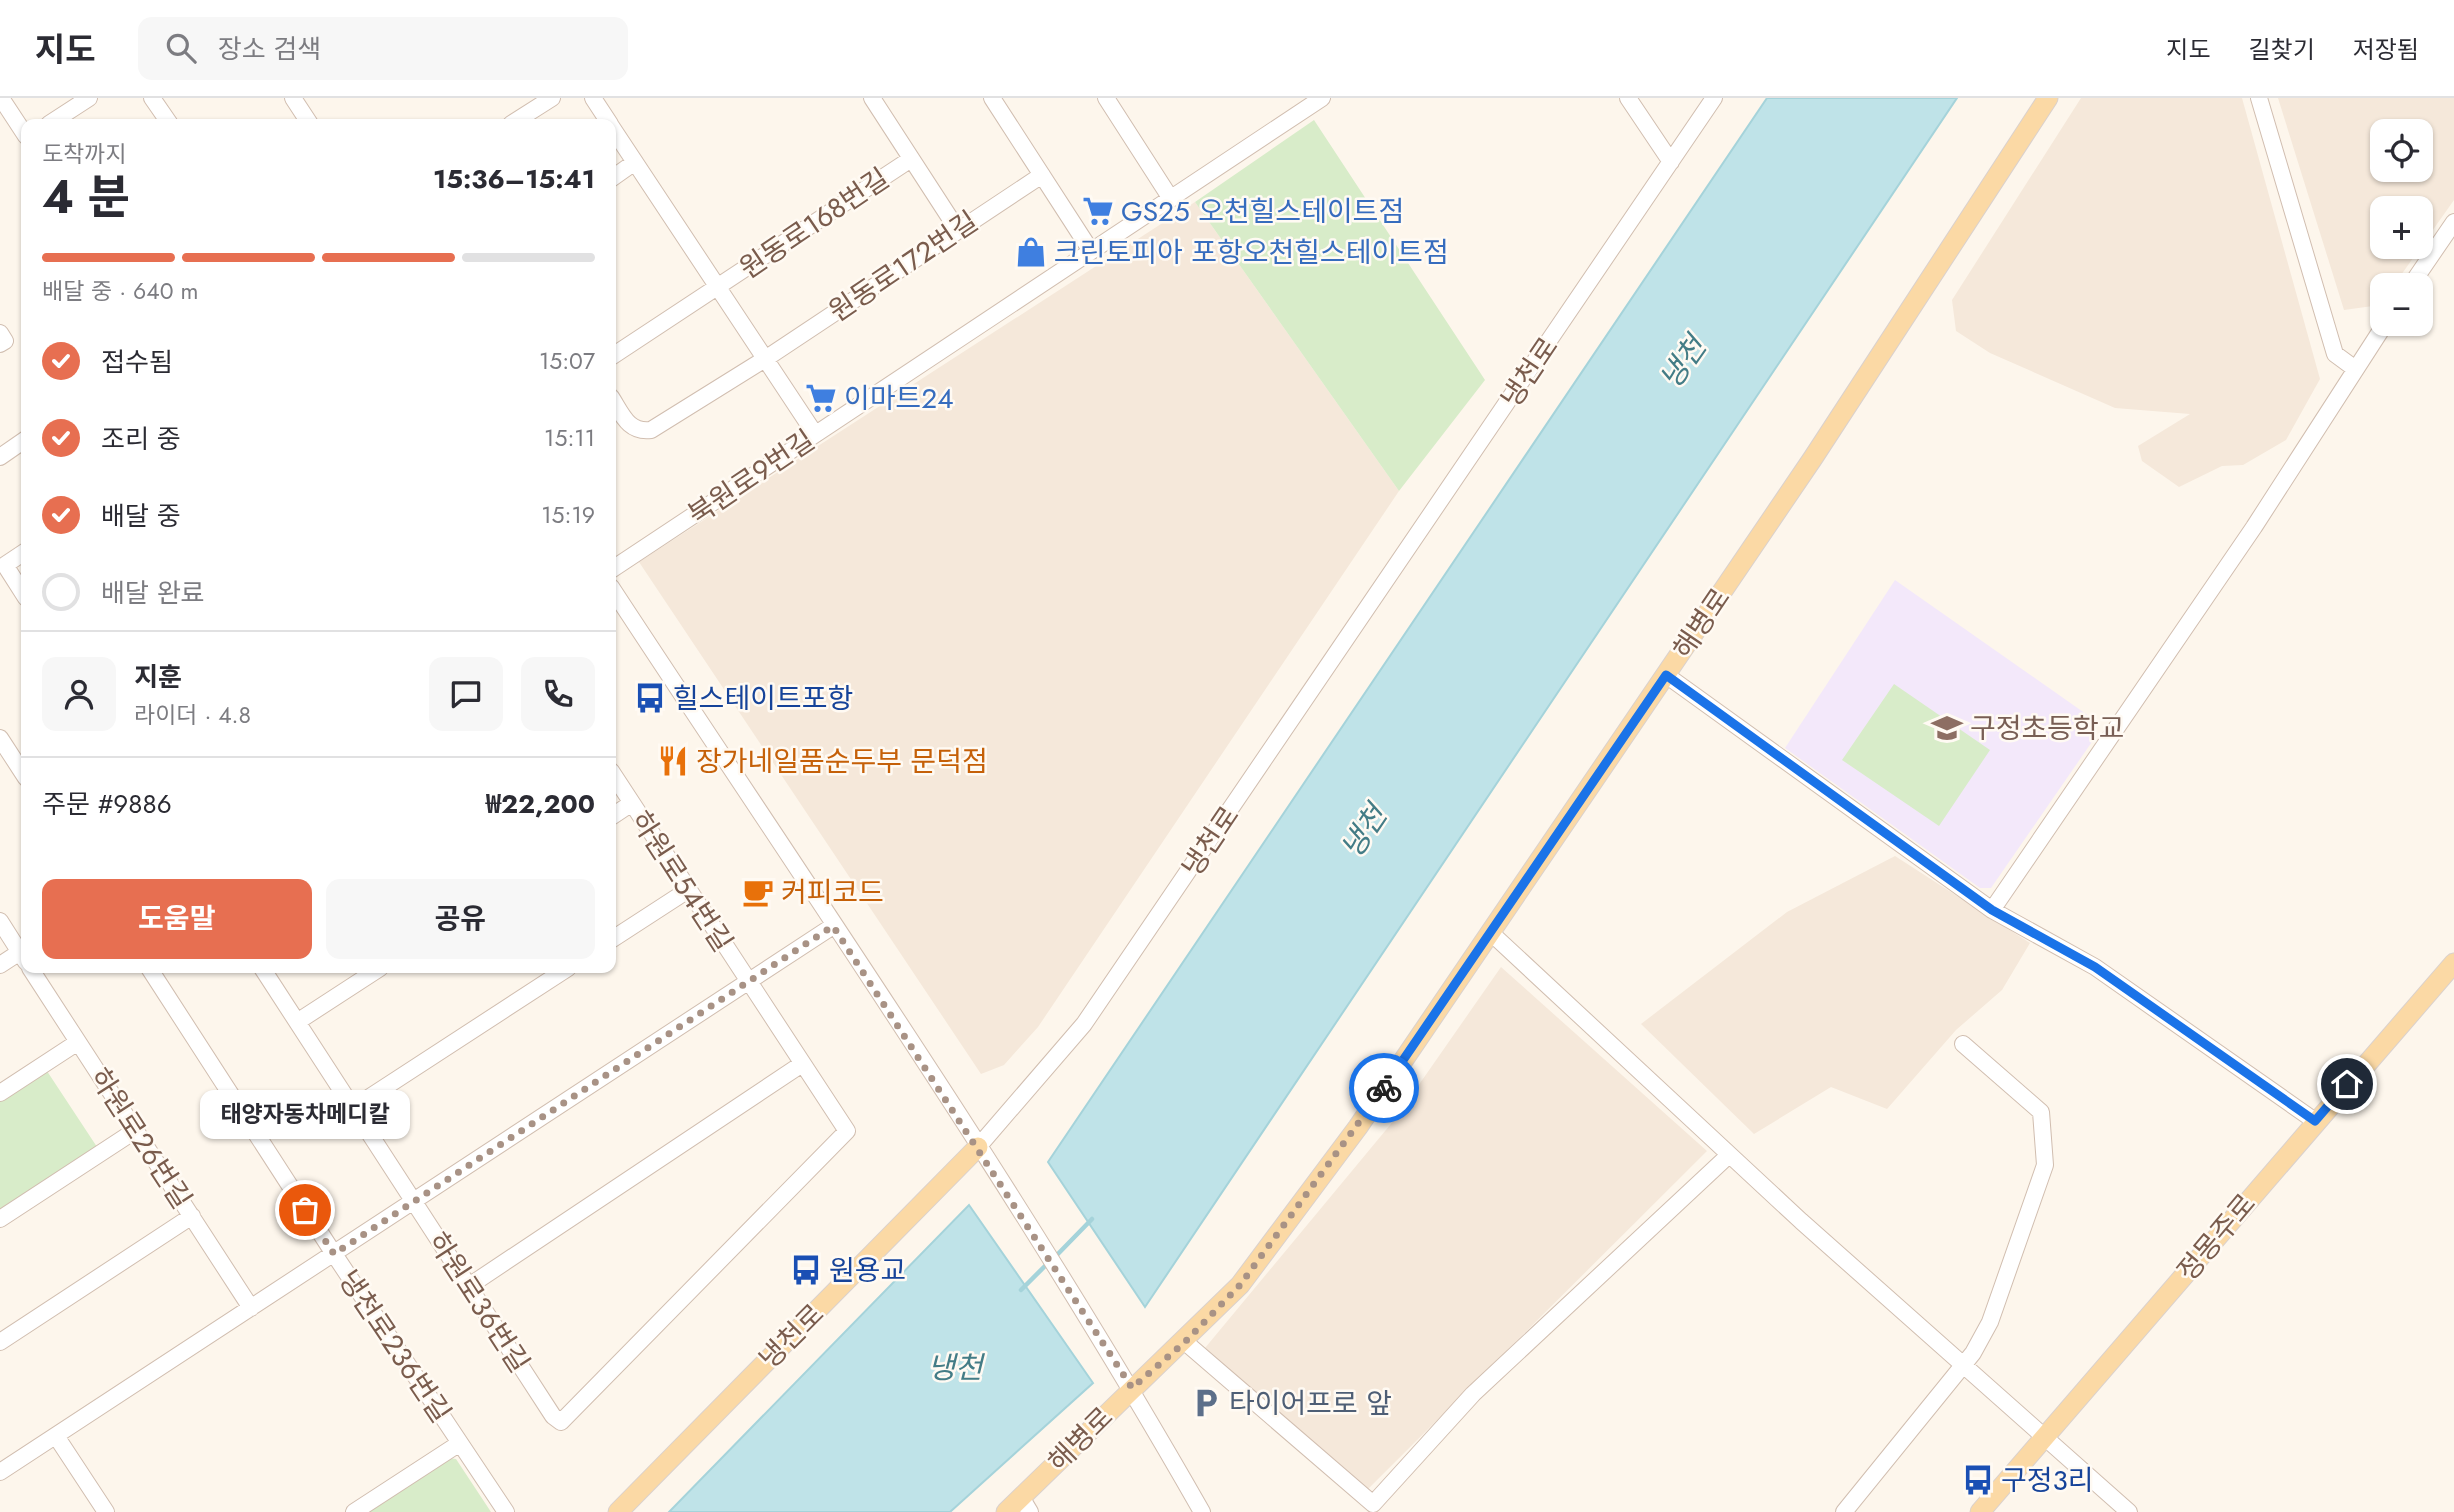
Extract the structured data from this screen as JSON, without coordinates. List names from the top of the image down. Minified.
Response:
{"streets":{"main road":["냉천로","해병로","정몽주로"],"street":["원동로168번길","원동로172번길","북원로9번길","하원로54번길","하원로26번길","하원로36번길","냉천로236번길"]},"crossings":[["원동로168번길","원동로172번길"],["하원로54번길","하원로36번길"]],"water":["냉천"],"places":{"supermarket":["GS25 오천힐스테이트점","이마트24"],"shop":["크린토피아 포항오천힐스테이트점"],"bus stop":["힐스테이트포항","원용교","구정3리"],"school or university":["구정초등학교"],"restaurant":["장가네일품순두부 문덕점"],"cafe":["커피코드"],"other":["태양자동차메디칼"],"parking":["타이어프로 앞"]},"page":{"header":"지도","search":"장소 검색","nav":["지도","길찾기","저장됨"],"map_buttons":["+","−"],"heading":["4 분","도착까지","15:36–15:41"],"panel":["지훈","라이더 · 4.8","주문 #9886","₩22,200"],"bar":"배달 중 · 640 m","list":[["접수됨","15:07"],["조리 중","15:11"],["배달 중","15:19"],"배달 완료"],"buttons":["도움말","공유"],"bubble":"태양자동차메디칼"}}
